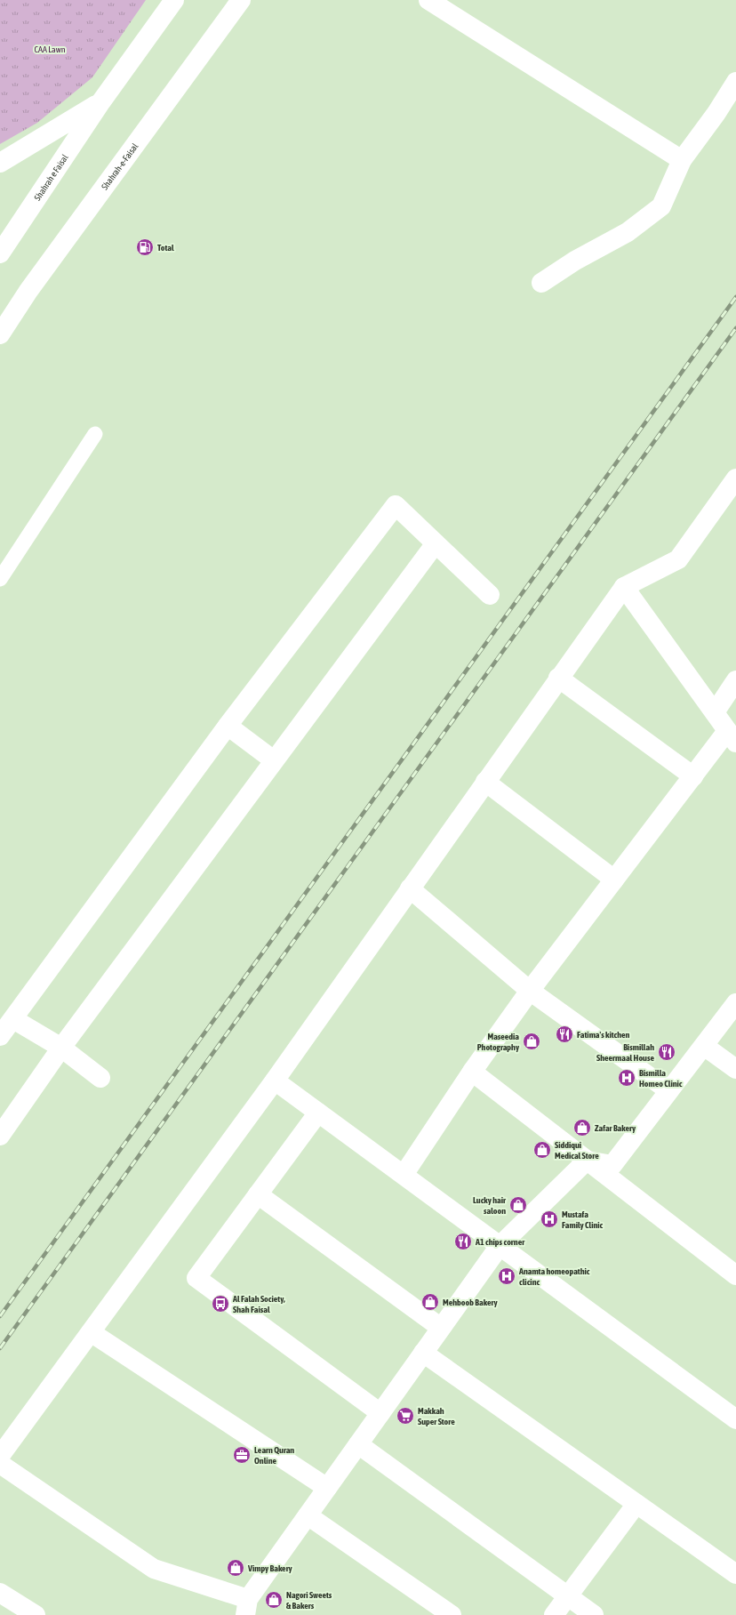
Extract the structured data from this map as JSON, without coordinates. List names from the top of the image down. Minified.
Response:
{"streets":{"main road":["Shahrah-e-Faisal","Shahrah e Faisal"]},"parks":["CAA Lawn"],"places":{"fuel station":["Total"],"restaurant":["Fatima's kitchen","Bismillah Sheermaal House","A1 chips corner"],"shop":["Maseedia Photography","Zafar Bakery","Siddiqui Medical Store","Lucky hair saloon","Mehboob Bakery","Vimpy Bakery","Nagori Sweets & Bakers"],"hospital":["Bismilla Homeo Clinic","Mustafa Family Clinic","Anamta homeopathic clicinc"],"bus stop":["Al Falah Society, Shah Faisal"],"supermarket":["Makkah Super Store"],"office":["Learn Quran Online"]}}
